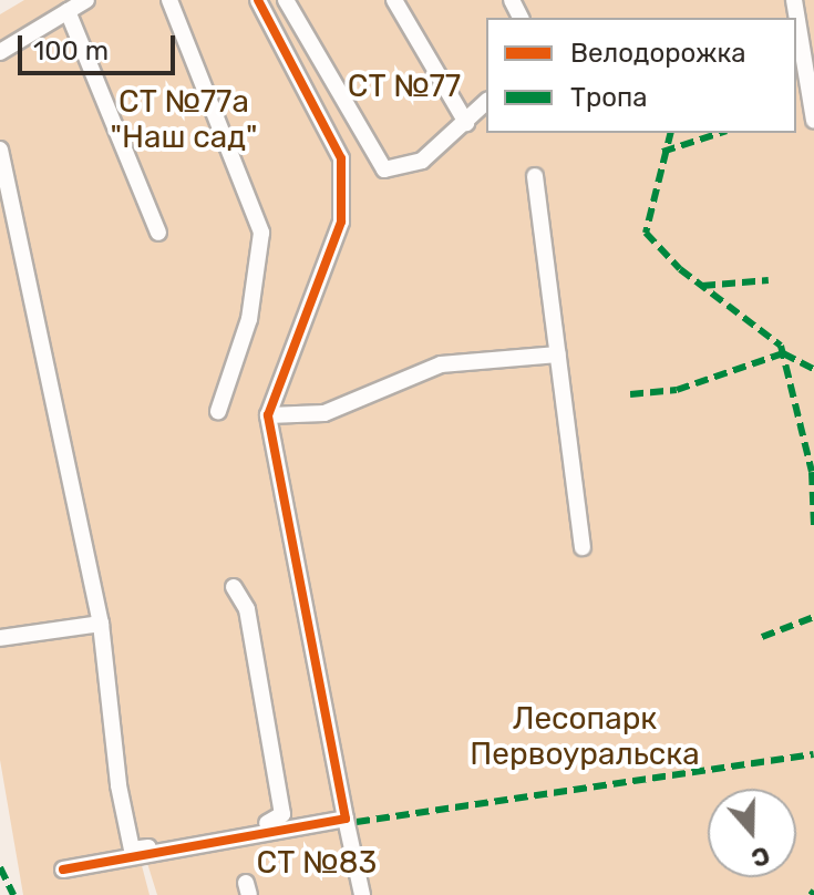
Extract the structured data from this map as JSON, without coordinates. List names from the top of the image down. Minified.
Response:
{"parks":["СТ №77","СТ №77а \"Наш сад\"","Лесопарк Первоуральска","СТ №83"],"legend":["Велодорожка","Тропа"],"scale_bar":"100 m","north":"bottom"}
